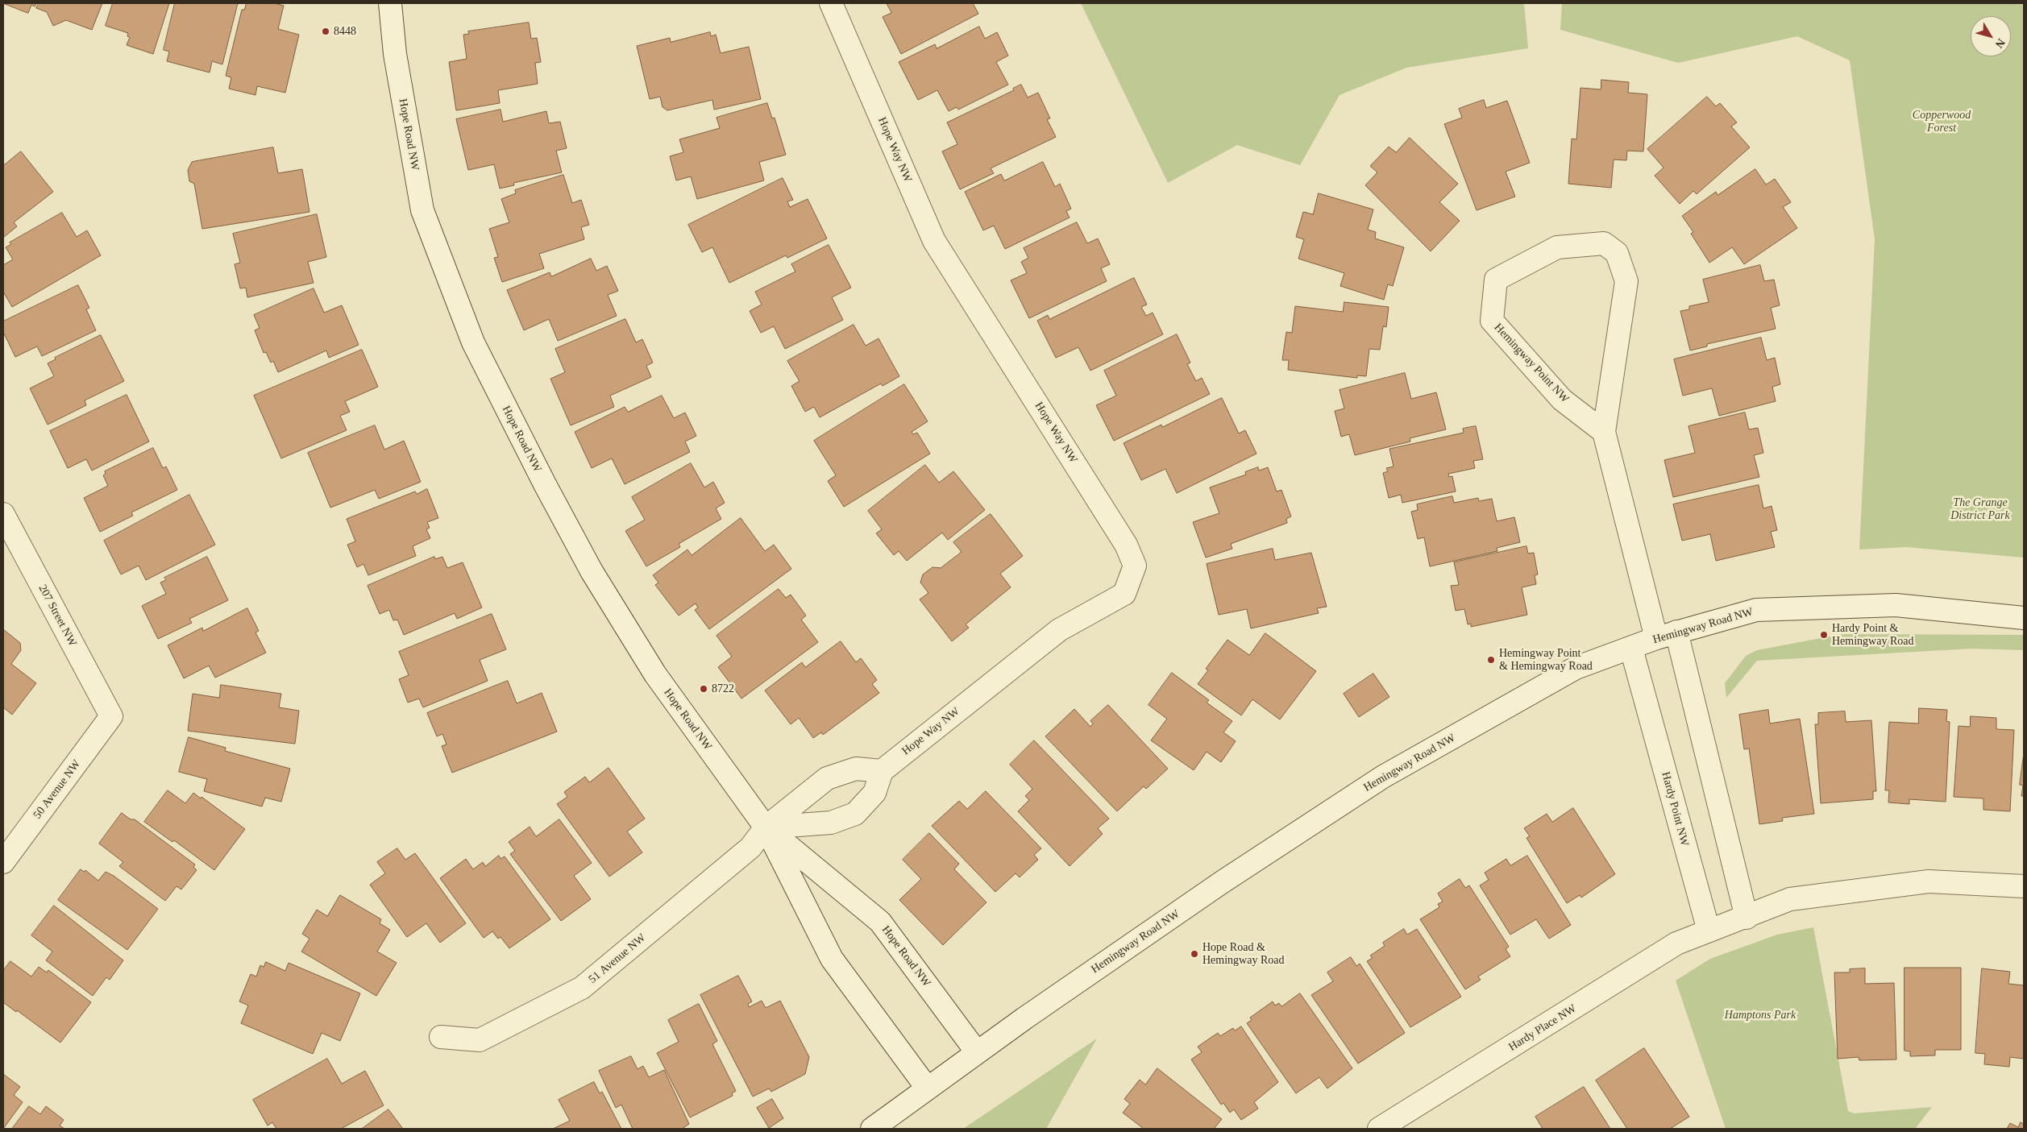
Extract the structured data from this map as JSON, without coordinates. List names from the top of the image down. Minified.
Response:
{"streets":{"street":["Hope Road NW","Hope Way NW","Hemingway Point NW","207 Street NW","Hemingway Road NW","50 Avenue NW","Hardy Point NW","51 Avenue NW","Hardy Place NW"]},"crossings":[["Hope Road NW","Hemingway Road NW"],["Hope Road NW","51 Avenue NW"],["Hemingway Point NW","Hemingway Road NW"],["207 Street NW","50 Avenue NW"],["Hemingway Road NW","Hardy Point NW"],["Hardy Point NW","Hardy Place NW"]],"parks":["Copperwood Forest","The Grange District Park","Hamptons Park"],"places":["8448","Hardy Point & Hemingway Road","Hemingway Point & Hemingway Road","8722","Hope Road & Hemingway Road"],"north":"bottom right"}
